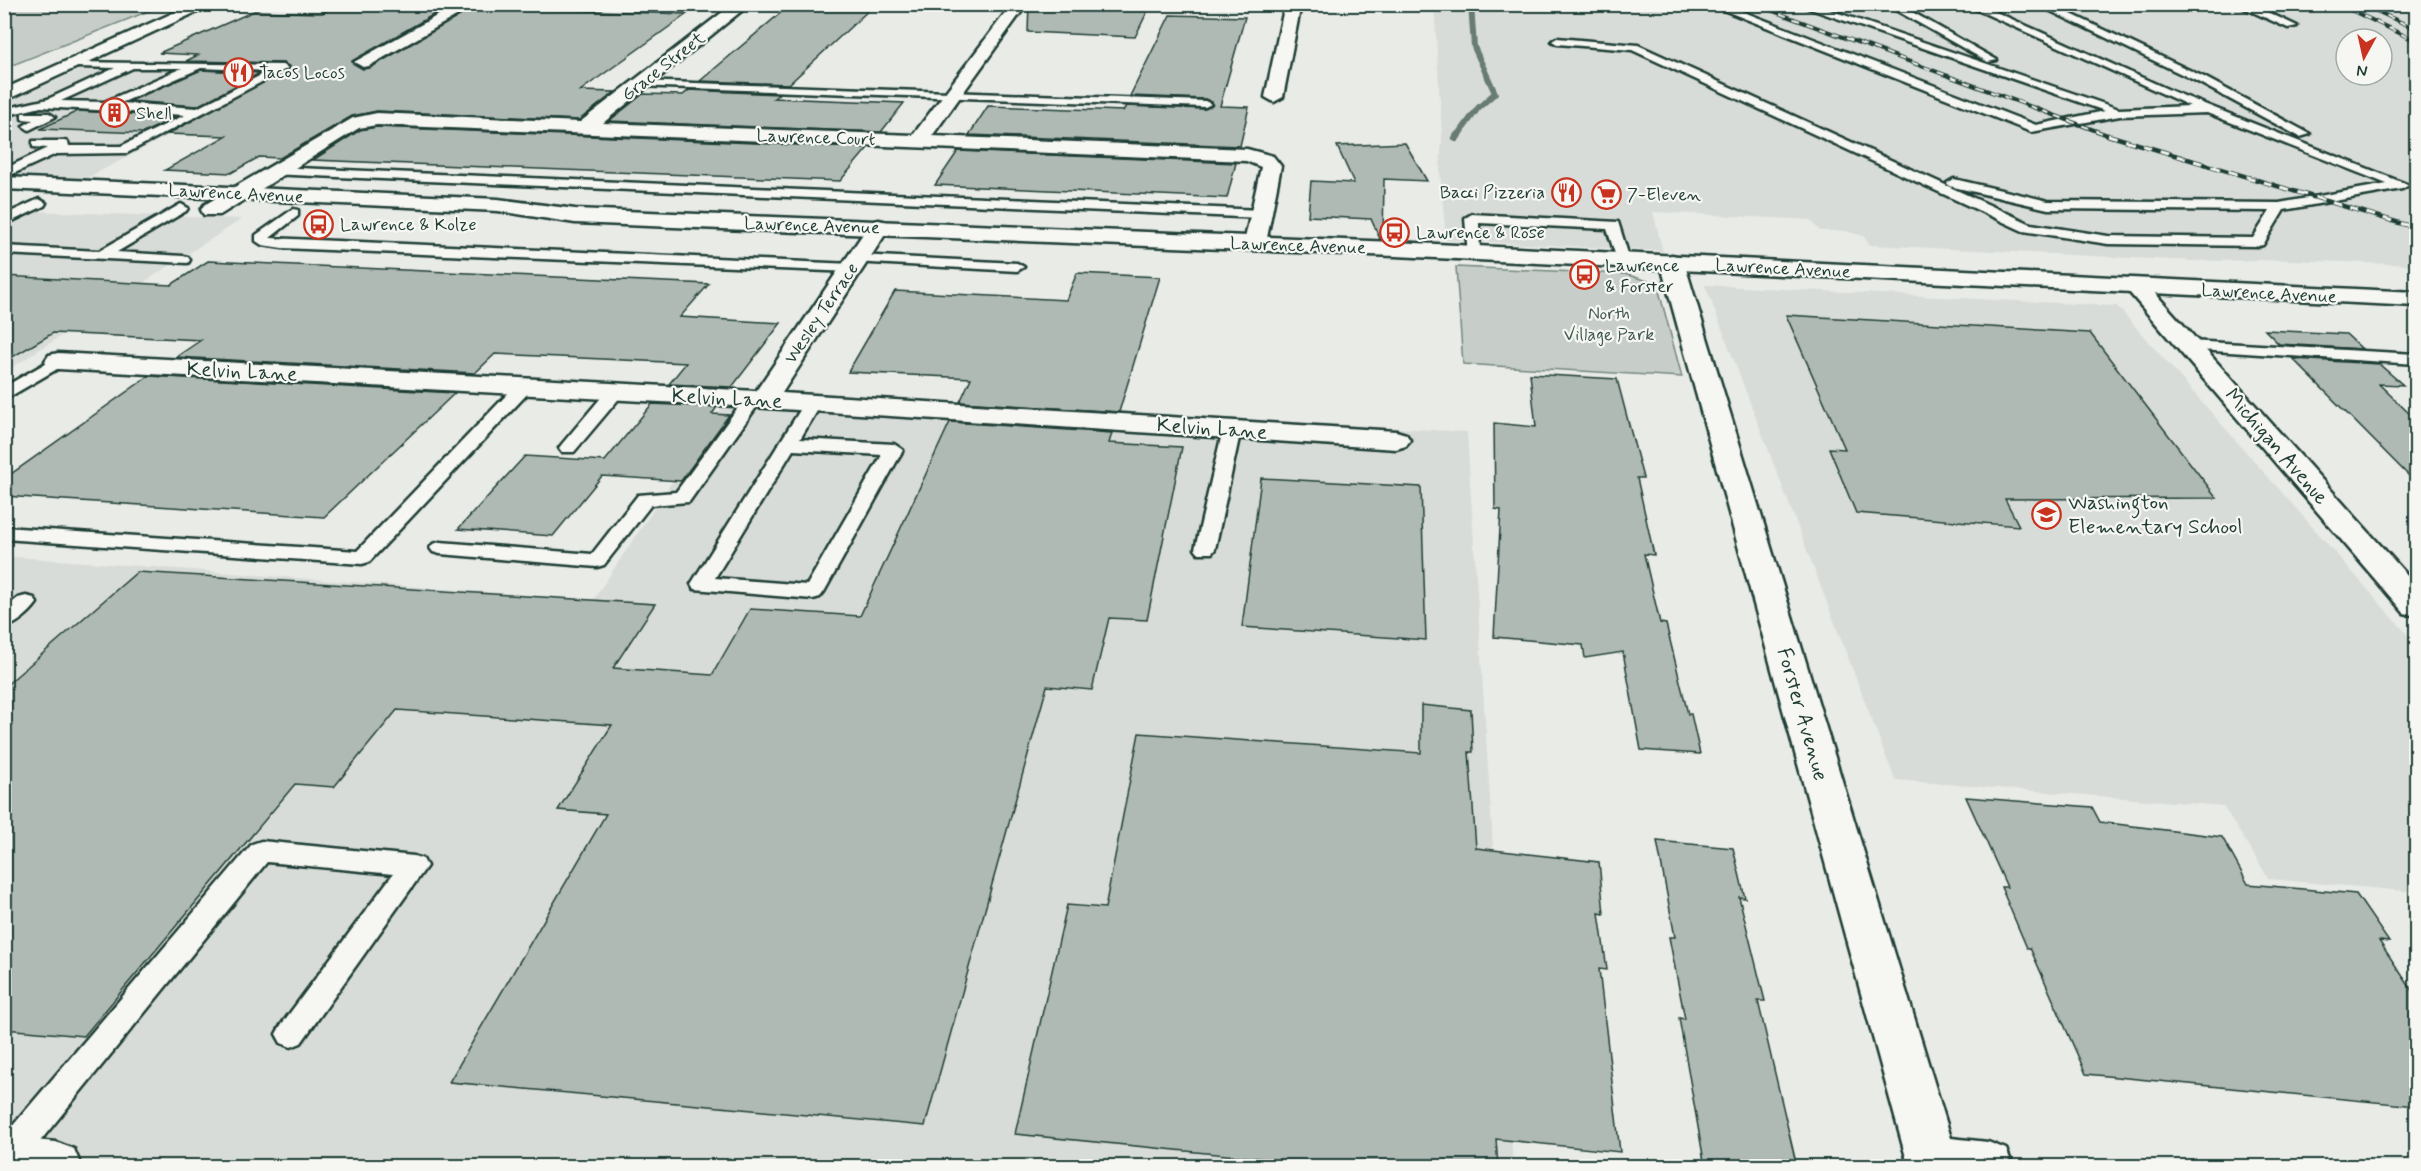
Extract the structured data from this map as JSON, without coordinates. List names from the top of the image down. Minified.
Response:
{"streets":{"street":["Grace Street","Lawrence Court","Lawrence Avenue","Wesley Terrace","Kelvin Lane","Michigan Avenue","Forster Avenue"]},"crossings":[["Grace Street","Lawrence Court"],["Lawrence Court","Lawrence Avenue"],["Lawrence Avenue","Wesley Terrace"],["Lawrence Avenue","Michigan Avenue"],["Lawrence Avenue","Forster Avenue"],["Wesley Terrace","Kelvin Lane"]],"parks":["North Village Park"],"places":{"restaurant":["Tacos Locos","Bacci Pizzeria"],"building":["Shell"],"supermarket":["7-Eleven"],"bus stop":["Lawrence & Kolze","Lawrence & Rose","Lawrence & Forster"],"school or university":["Washington Elementary School"]},"north":"bottom"}
